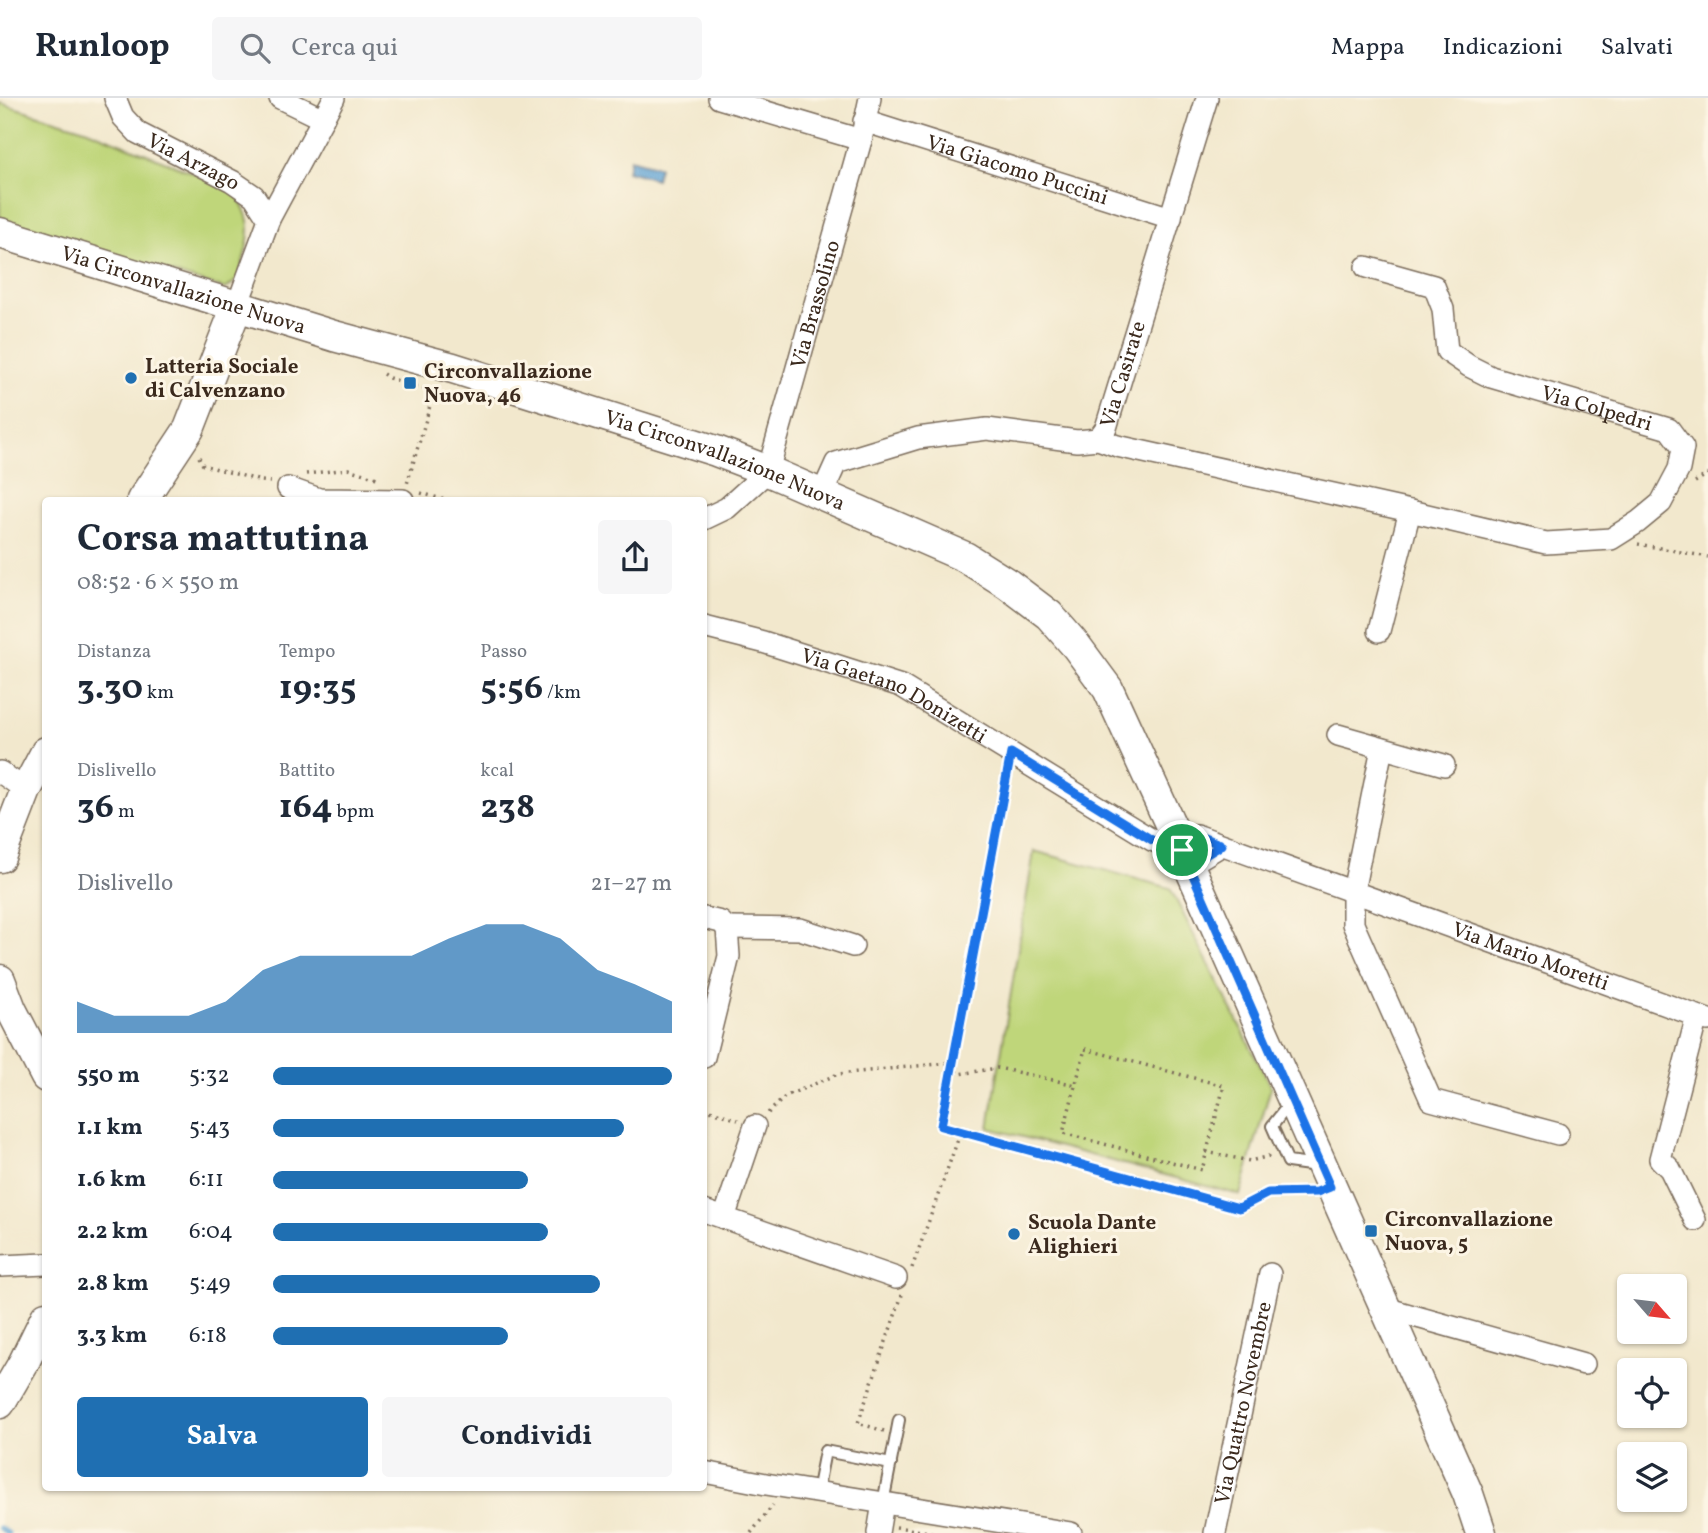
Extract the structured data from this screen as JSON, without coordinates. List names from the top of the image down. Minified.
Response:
{"streets":{"main road":["Via Circonvallazione Nuova"],"street":["Via Arzago","Via Giacomo Puccini","Via Brassolino","Via Casirate","Via Colpedri","Via Gaetano Donizetti","Via Mario Moretti","Via Quattro Novembre"]},"crossings":[["Via Giacomo Puccini","Via Brassolino"],["Via Giacomo Puccini","Via Casirate"],["Via Circonvallazione Nuova","Via Brassolino"],["Via Circonvallazione Nuova","Via Casirate"],["Via Circonvallazione Nuova","Via Gaetano Donizetti"],["Via Circonvallazione Nuova","Via Mario Moretti"],["Via Casirate","Via Colpedri"],["Via Gaetano Donizetti","Via Mario Moretti"]],"places":{"other":["Latteria Sociale di Calvenzano","Scuola Dante Alighieri"],"transit":["Circonvallazione Nuova, 46","Circonvallazione Nuova, 5"]},"north":"bottom right","page":{"header":"Runloop","search":"Cerca qui","nav":["Mappa","Indicazioni","Salvati"],"heading":["Corsa mattutina","08:52 · 6 × 550 m"],"stats":[["Distanza","3.30 km"],["Tempo","19:35"],["Passo","5:56 /km"],["Dislivello","36 m"],["Battito","164 bpm"],["kcal","238"]],"chart":["Dislivello","21–27 m"],"list":[{"name":"550 m","note":"5:32"},{"name":"1.1 km","note":"5:43"},{"name":"1.6 km","note":"6:11"},{"name":"2.2 km","note":"6:04"},{"name":"2.8 km","note":"5:49"},{"name":"3.3 km","note":"6:18"}],"buttons":["Salva","Condividi"]}}
